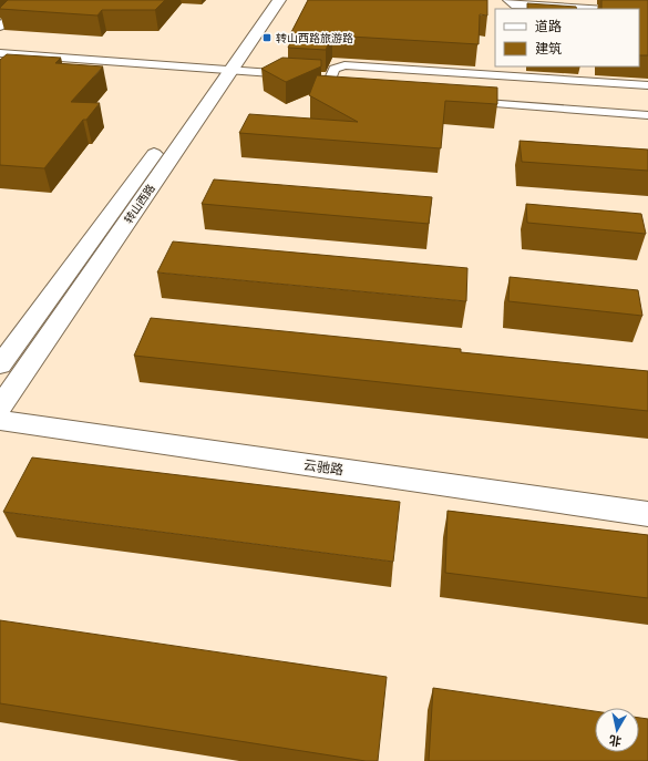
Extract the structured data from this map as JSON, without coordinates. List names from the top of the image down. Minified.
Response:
{"streets":{"main road":["转山西路","云驰路"]},"places":{"transit":["转山西路旅游路"]},"legend":["道路","建筑"],"north":"bottom"}
